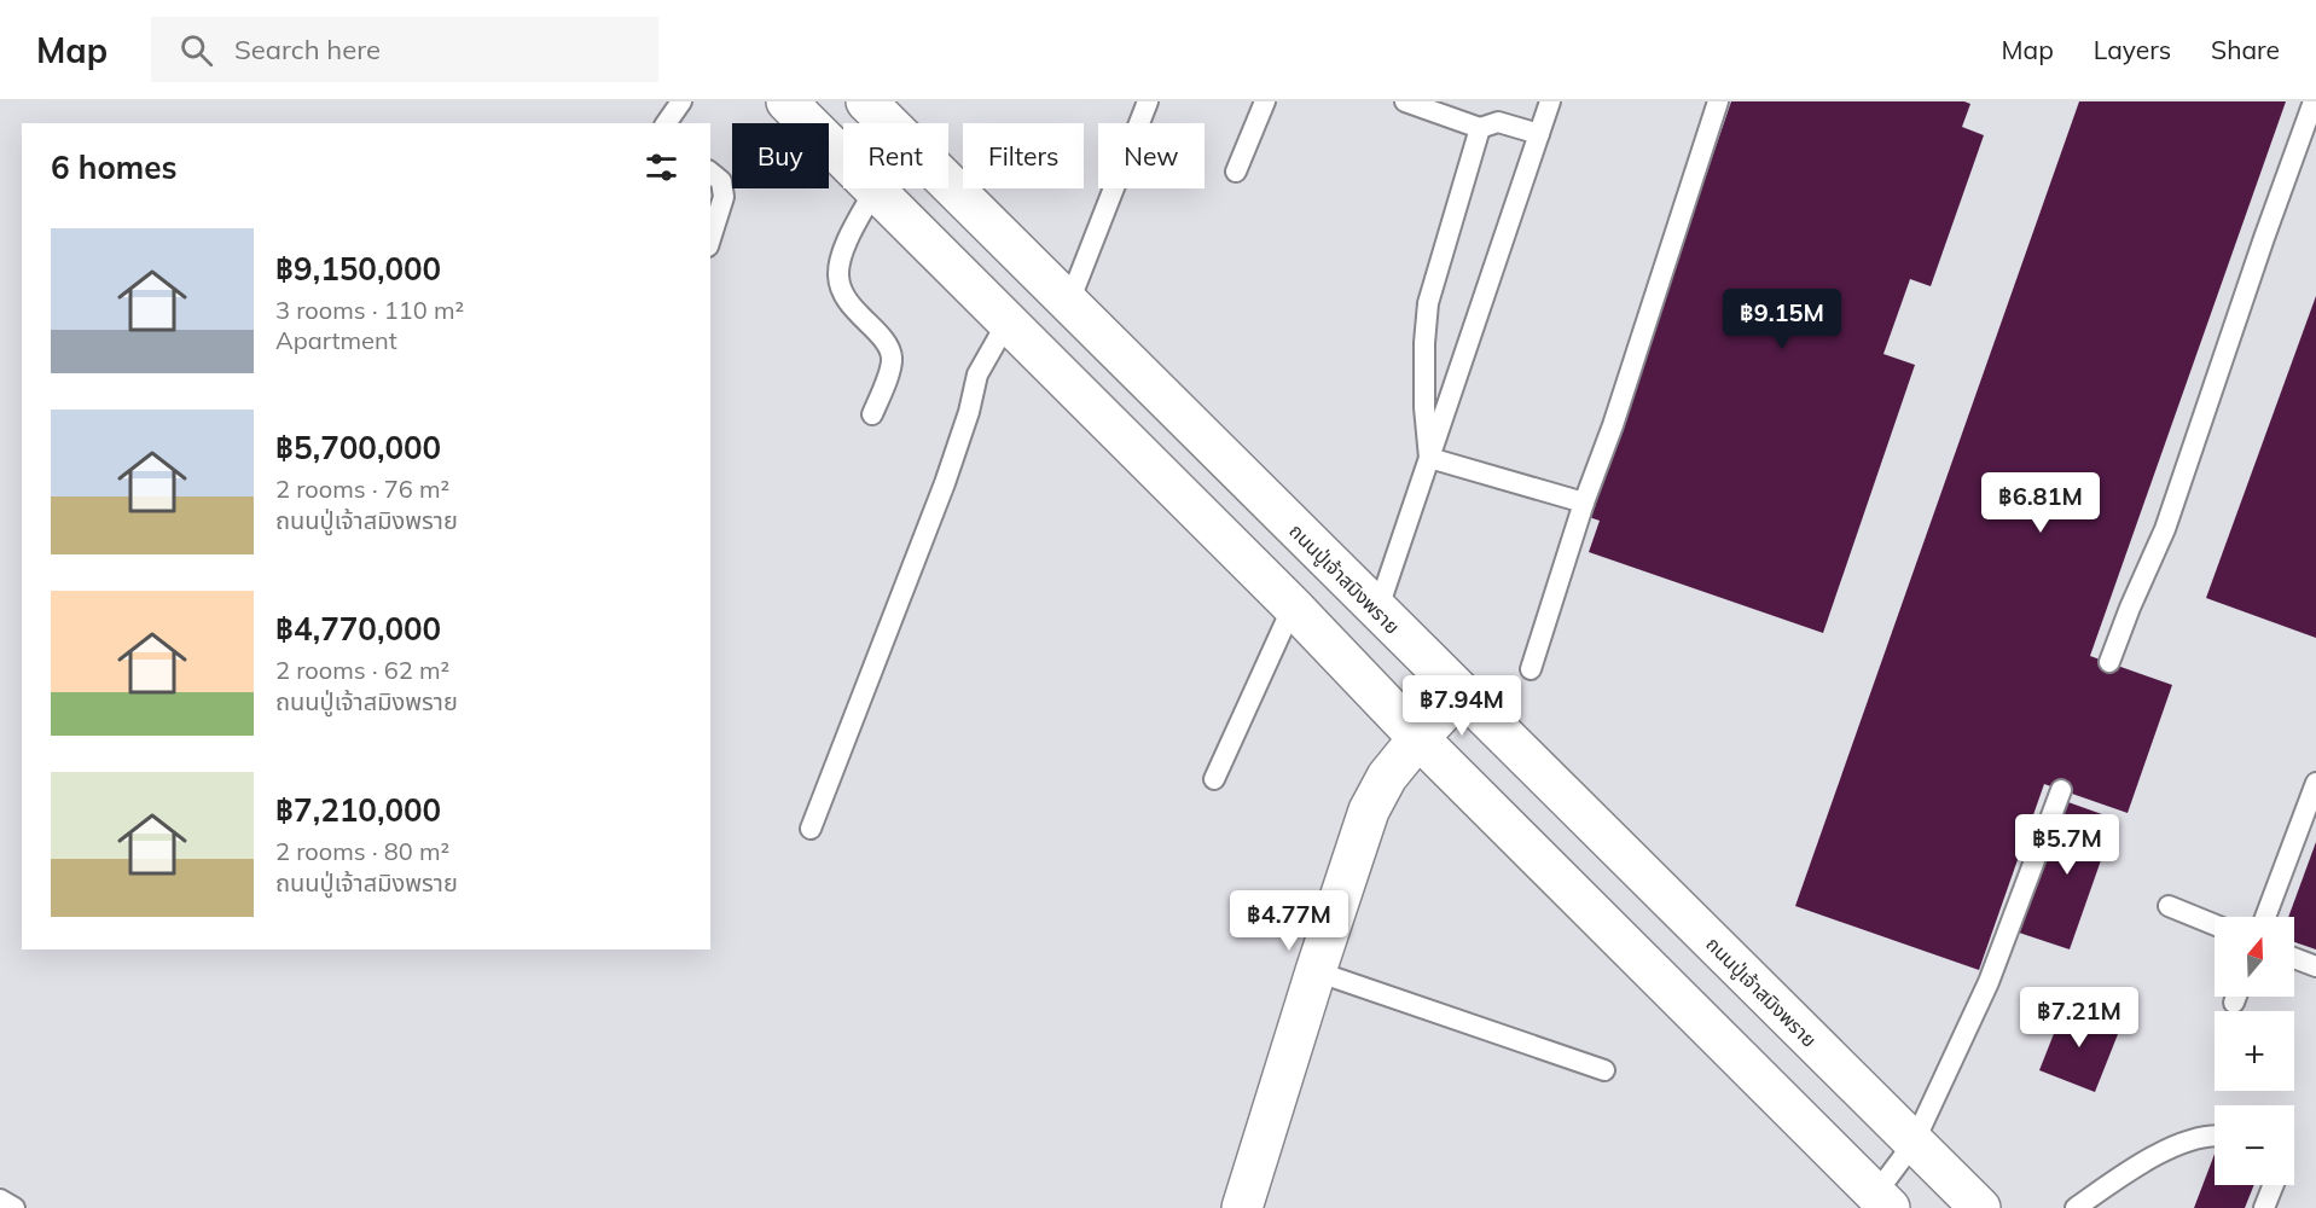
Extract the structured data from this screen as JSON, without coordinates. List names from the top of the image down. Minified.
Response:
{"streets":{"main road":["ถนนปู่เจ้าสมิงพราย"]},"north":"top","page":{"header":"Map","search":"Search here","nav":["Map","Layers","Share"],"chip":["Buy","Rent","Filters","New"],"heading":"6 homes","list":[{"name":"฿9,150,000","note":"3 rooms · 110 m² · Apartment"},{"name":"฿5,700,000","note":"2 rooms · 76 m² · ถนนปู่เจ้าสมิงพราย"},{"name":"฿4,770,000","note":"2 rooms · 62 m² · ถนนปู่เจ้าสมิงพราย"},{"name":"฿7,210,000","note":"2 rooms · 80 m² · ถนนปู่เจ้าสมิงพราย"}],"price":["฿9.15M","฿6.81M","฿7.94M","฿5.7M","฿4.77M","฿7.21M"],"map_buttons":["+","−"]}}
